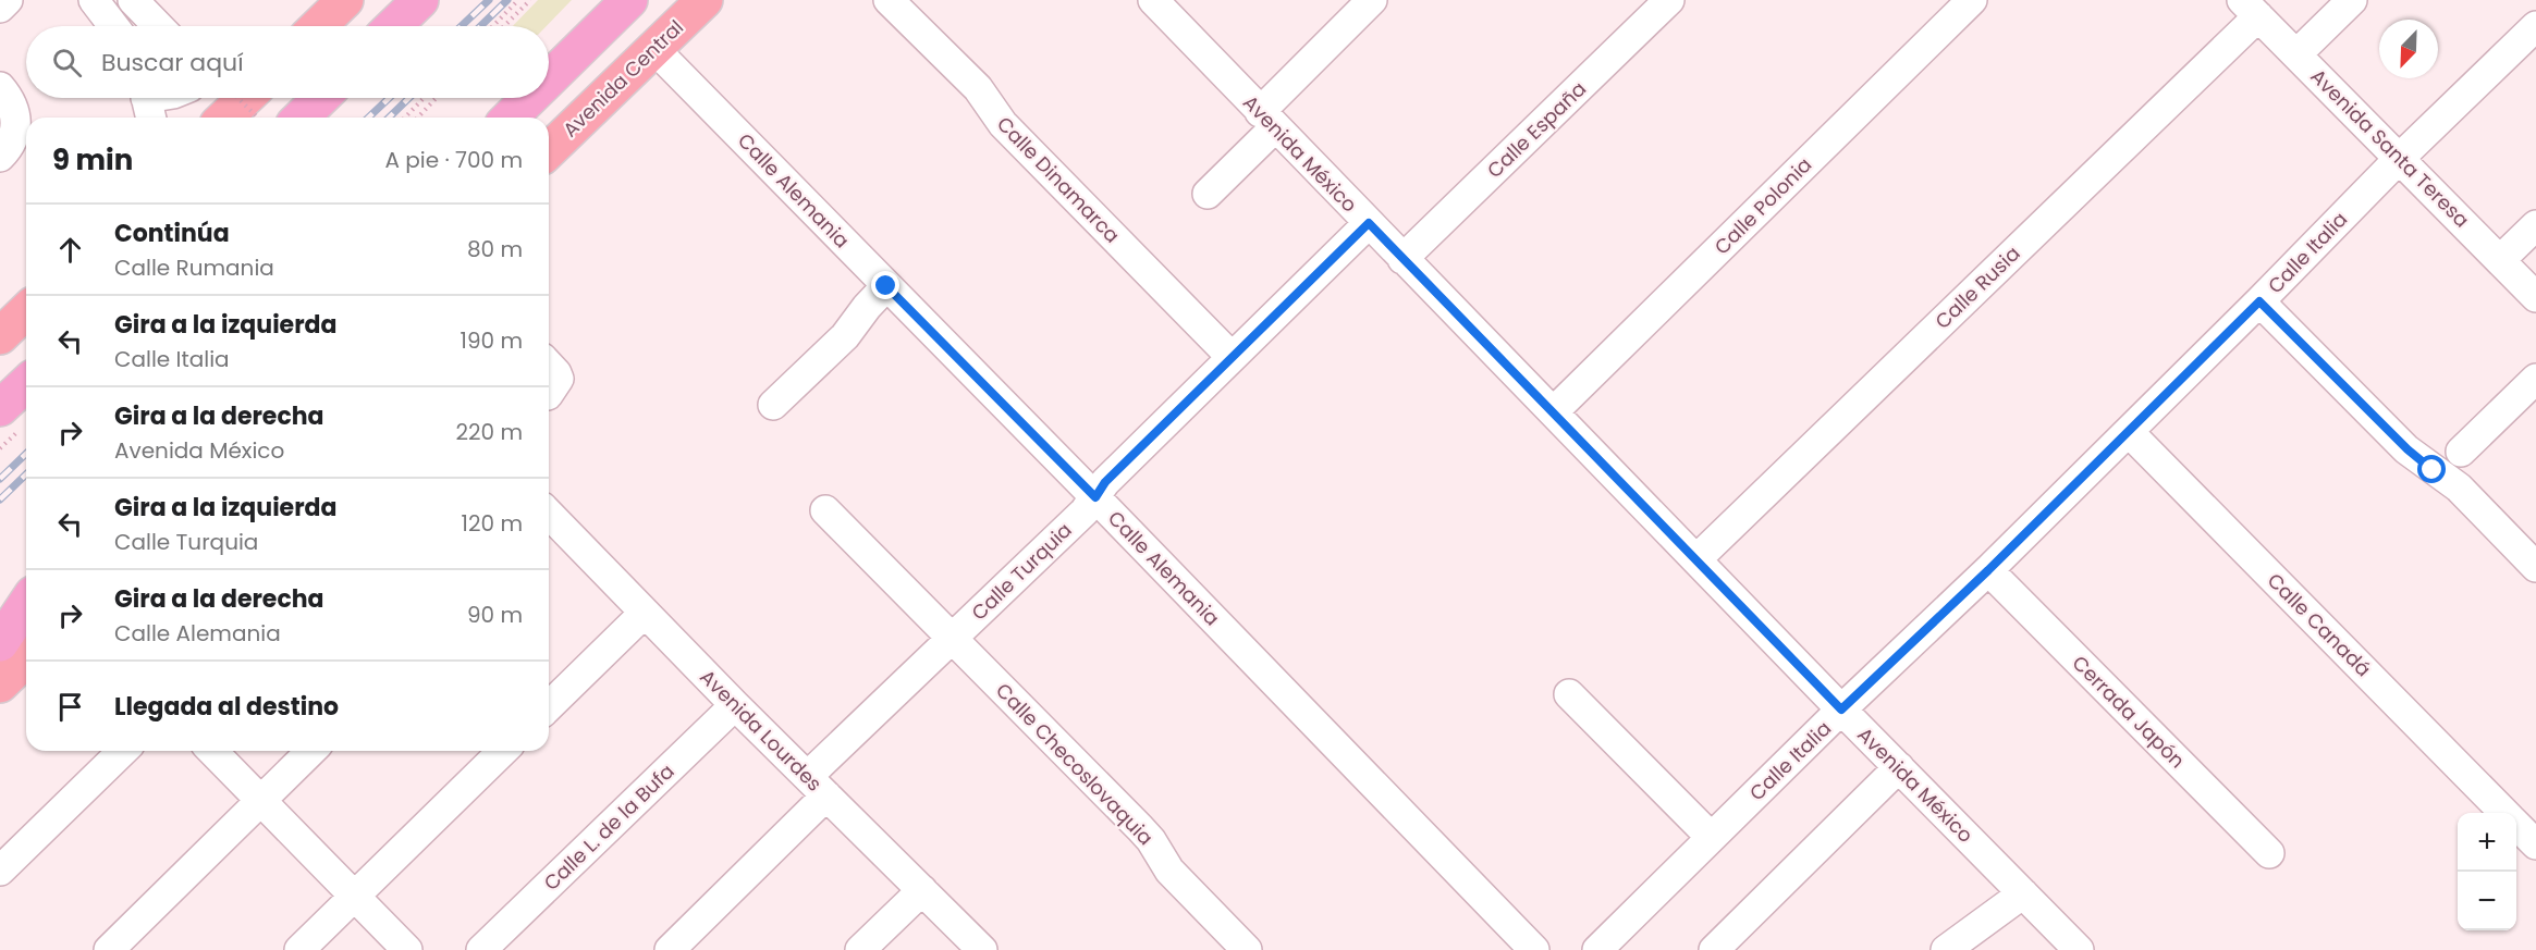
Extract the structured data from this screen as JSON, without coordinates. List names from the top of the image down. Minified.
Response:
{"streets":{"main road":["Avenida Central"],"street":["Calle España","Avenida Santa Teresa","Avenida México","Calle Dinamarca","Calle Alemania","Calle Polonia","Calle Italia","Calle Rusia","Calle Turquia","Calle Canadá","Cerrada Japón","Avenida Lourdes","Calle Checoslovaquia","Calle L. de la Bufa"]},"crossings":[["Avenida Central","Calle Alemania"],["Calle España","Avenida México"],["Avenida Santa Teresa","Calle Italia"],["Avenida Santa Teresa","Calle Rusia"],["Avenida México","Calle Polonia"],["Avenida México","Calle Italia"],["Avenida México","Calle Rusia"],["Avenida México","Calle Turquia"],["Calle Dinamarca","Calle Turquia"],["Calle Alemania","Calle Turquia"],["Calle Italia","Calle Canadá"],["Calle Italia","Cerrada Japón"],["Calle Turquia","Avenida Lourdes"],["Calle Turquia","Calle Checoslovaquia"],["Avenida Lourdes","Calle L. de la Bufa"]],"north":"bottom left","page":{"search":"Buscar aquí","heading":["9 min","A pie · 700 m"],"list":[["Continúa","Calle Rumania","80 m"],["Gira a la izquierda","Calle Italia","190 m"],["Gira a la derecha","Avenida México","220 m"],["Gira a la izquierda","Calle Turquia","120 m"],["Gira a la derecha","Calle Alemania","90 m"],"Llegada al destino"],"map_buttons":["+","−"]}}
